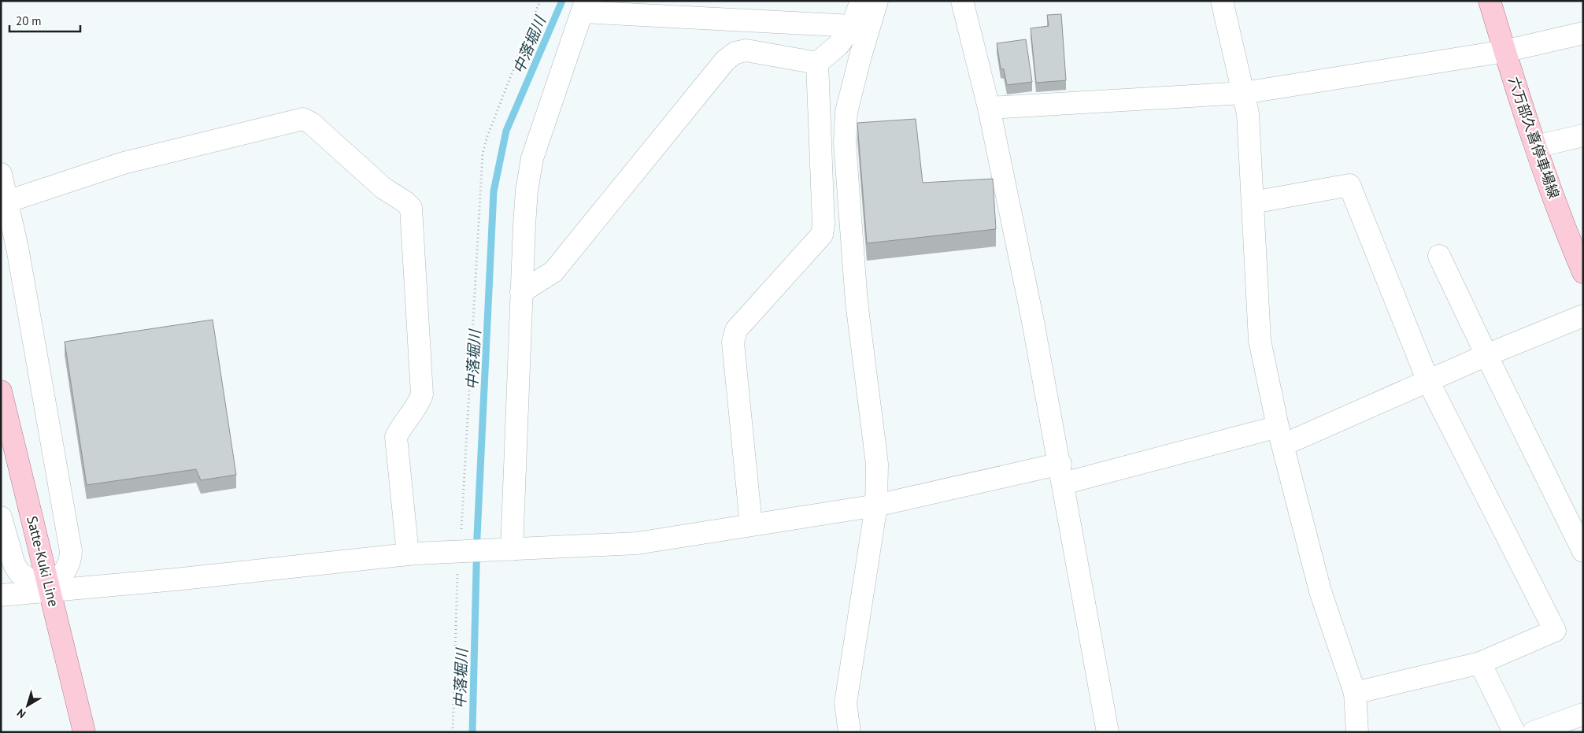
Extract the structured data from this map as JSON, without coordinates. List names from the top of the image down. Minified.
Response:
{"streets":{"main road":["六万部久喜停車場線","Satte-Kuki Line"]},"water":["中落堀川"],"scale_bar":"20 m","north":"bottom left"}
